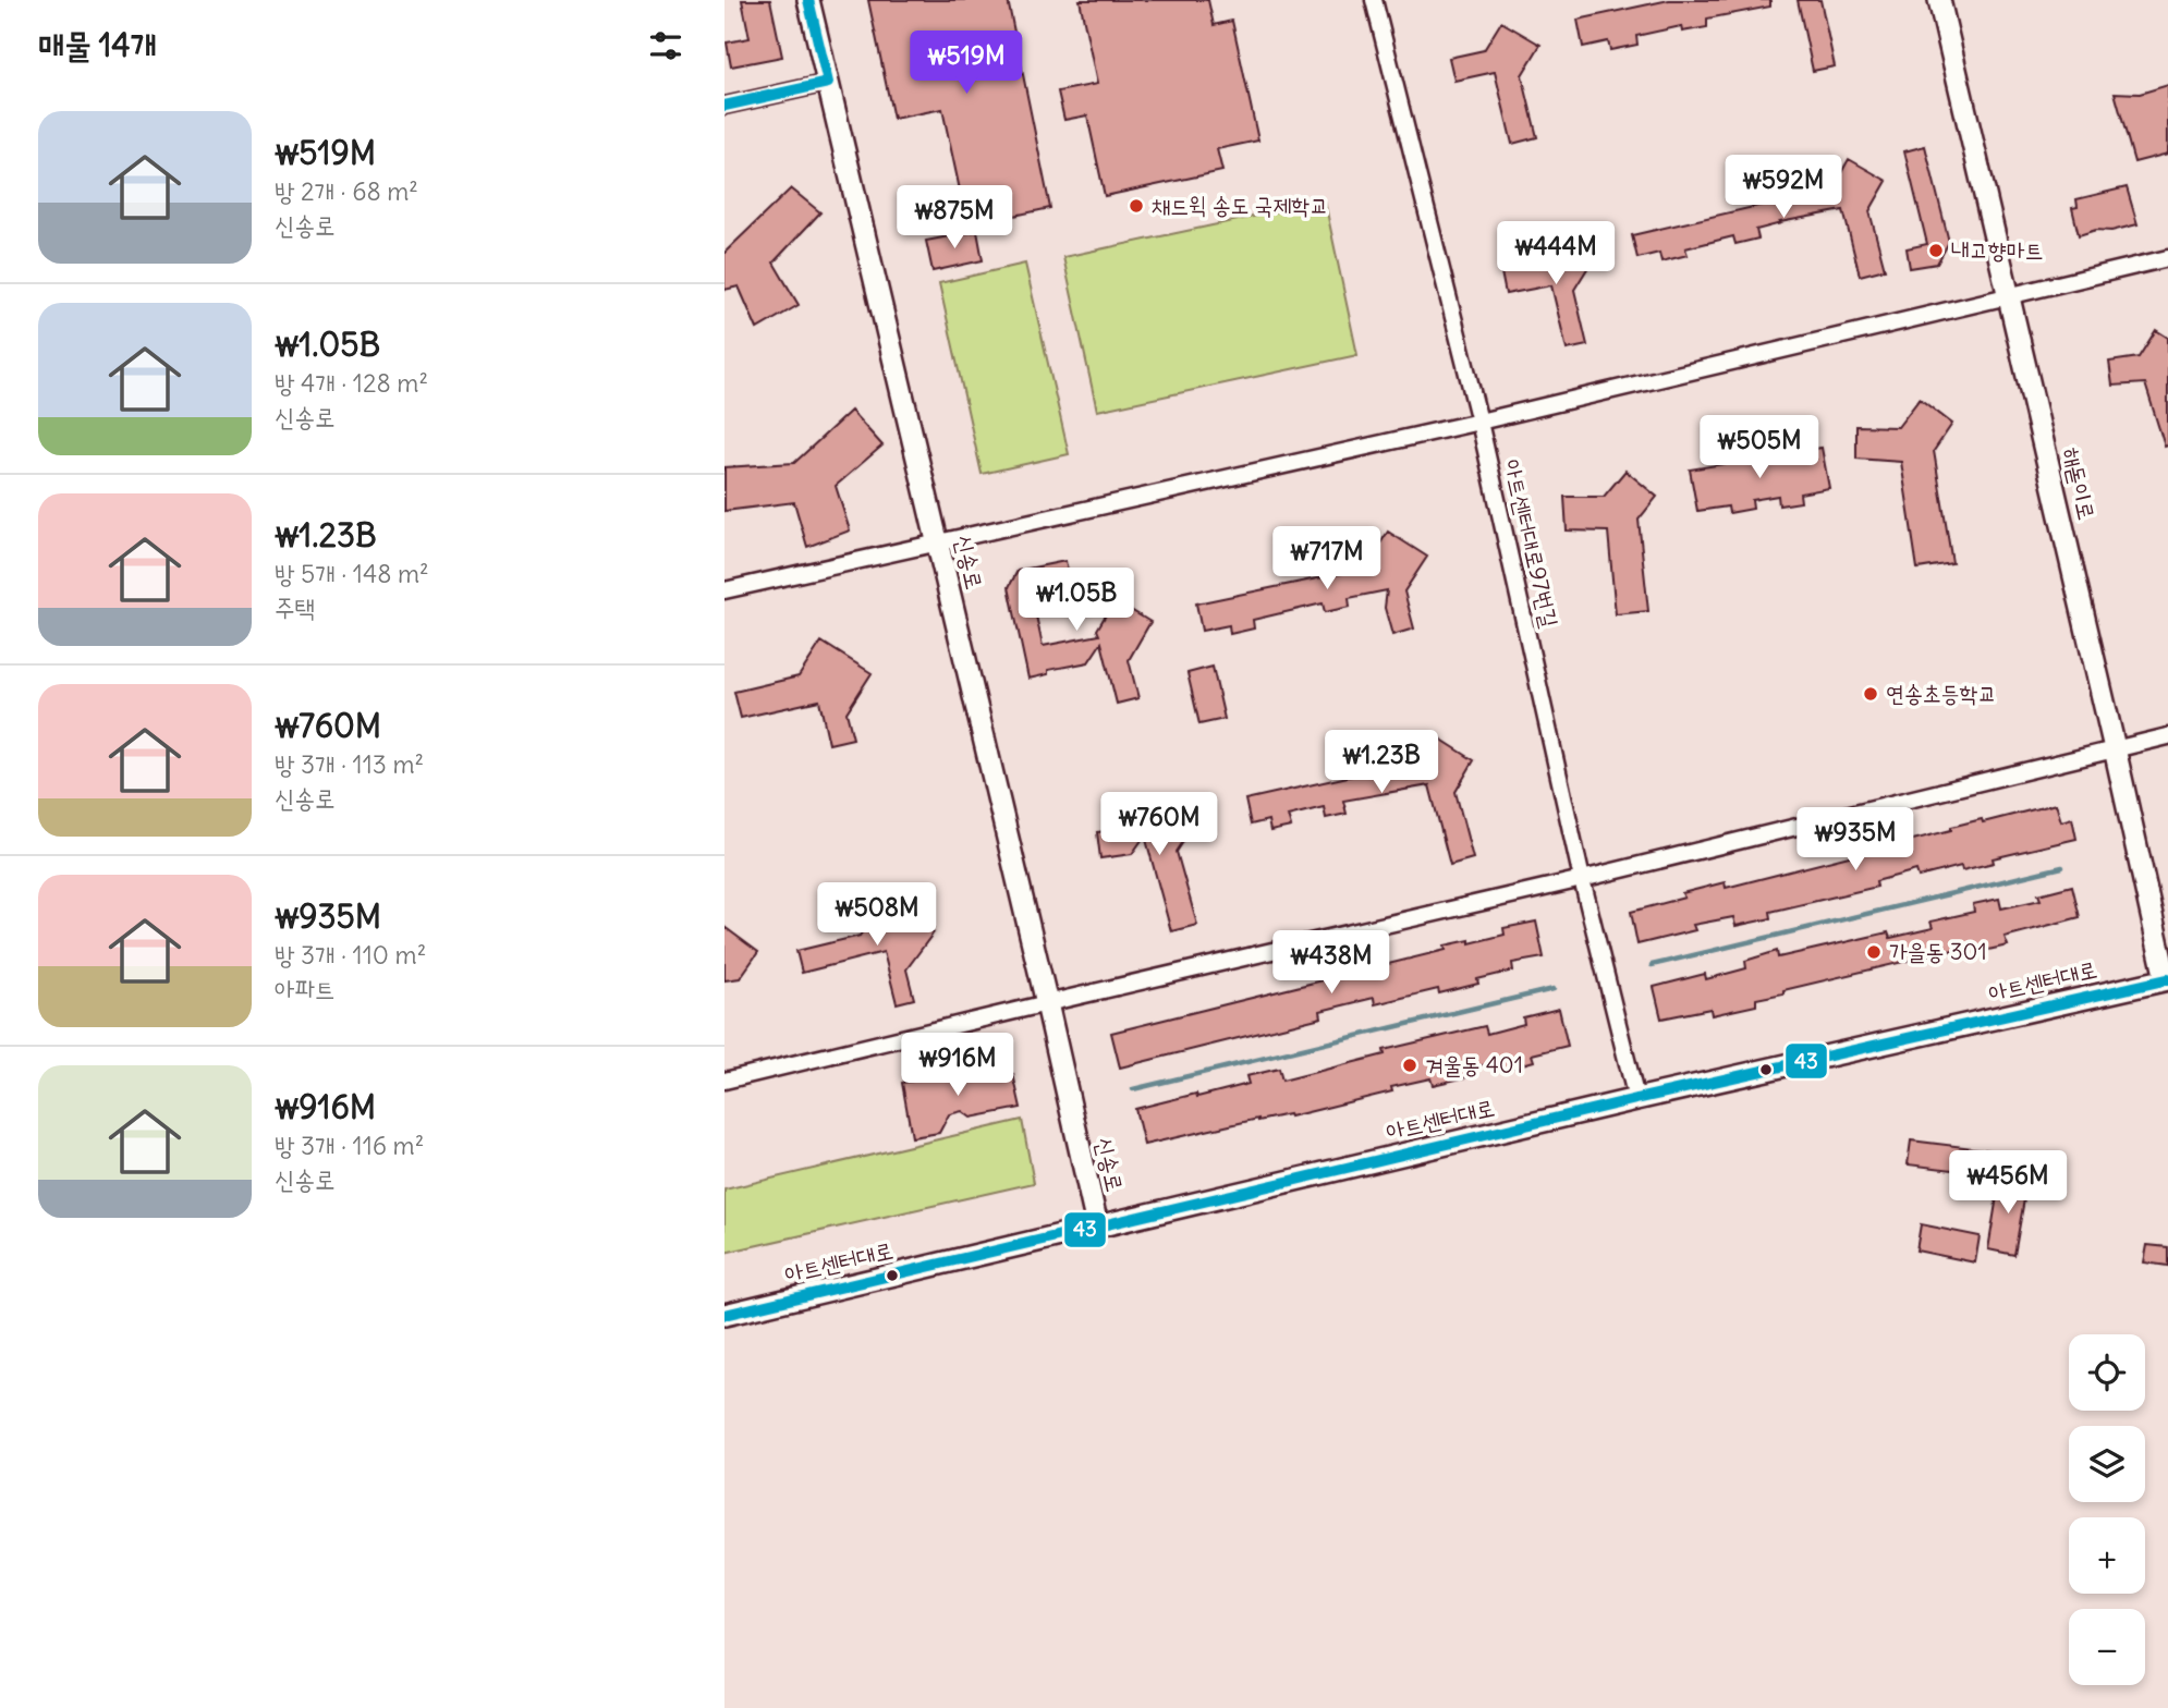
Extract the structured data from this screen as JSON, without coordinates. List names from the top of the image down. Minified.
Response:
{"streets":{"street":["해돋이로","아트센터대로97번길","신송로","아트센터대로"]},"crossings":[["해돋이로","아트센터대로"],["아트센터대로97번길","아트센터대로"],["신송로","아트센터대로"]],"places":["채드윅 송도 국제학교","내고향마트","연송초등학교","가을동 301","겨울동 401"],"lines":["transit line 43"],"page":{"heading":"매물 14개","price":["₩519M","₩592M","₩875M","₩444M","₩505M","₩717M","₩1.05B","₩1.23B","₩760M","₩935M","₩508M","₩438M","₩916M","₩456M"],"list":[{"name":"₩519M","note":"방 2개 · 68 m² · 신송로"},{"name":"₩1.05B","note":"방 4개 · 128 m² · 신송로"},{"name":"₩1.23B","note":"방 5개 · 148 m² · 주택"},{"name":"₩760M","note":"방 3개 · 113 m² · 신송로"},{"name":"₩935M","note":"방 3개 · 110 m² · 아파트"},{"name":"₩916M","note":"방 3개 · 116 m² · 신송로"}],"map_buttons":["+","−"]}}
